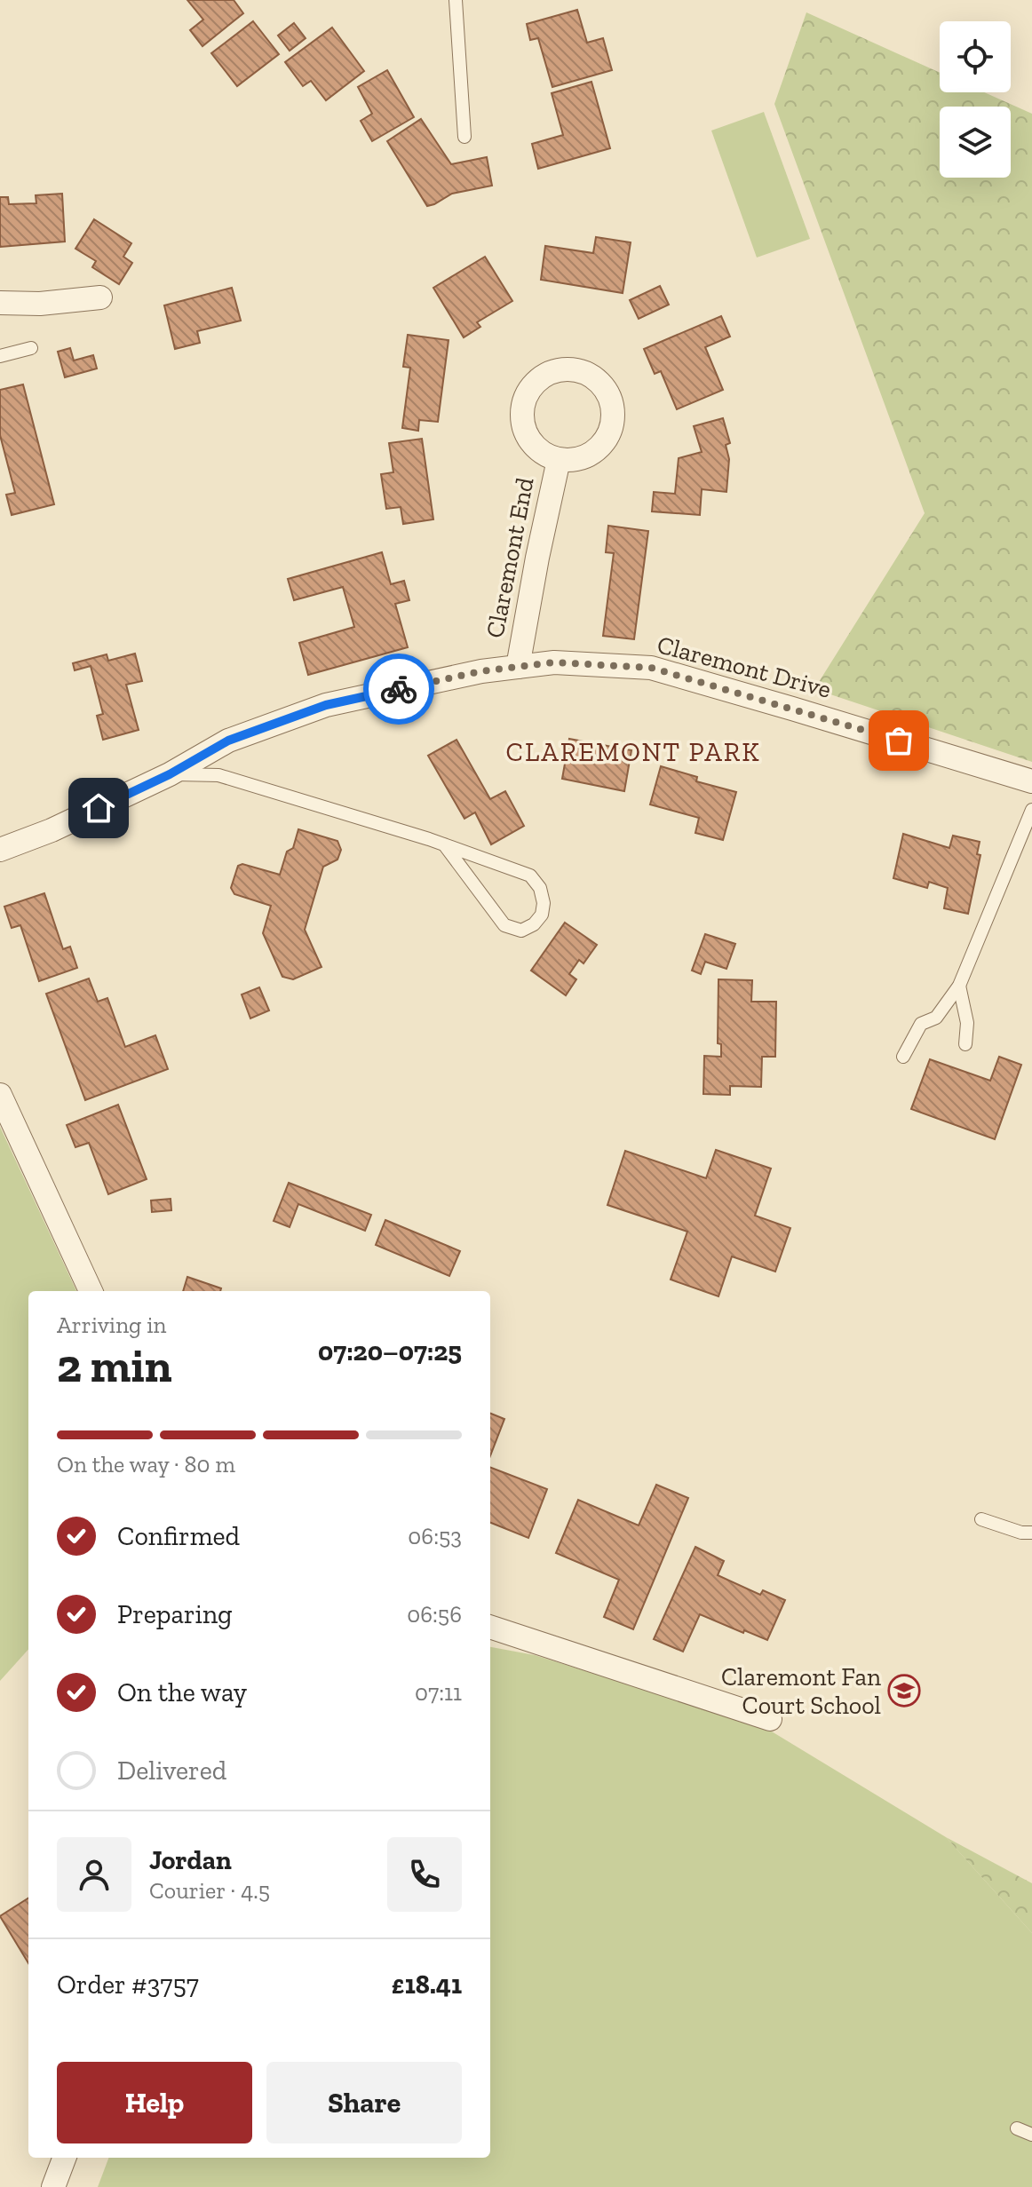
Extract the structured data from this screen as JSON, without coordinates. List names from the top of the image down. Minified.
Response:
{"streets":{"street":["Claremont End","Claremont Drive"]},"crossings":[["Claremont End","Claremont Drive"]],"districts":["CLAREMONT PARK"],"places":{"school or university":["Claremont Fan Court School"]},"page":{"heading":["2 min","Arriving in","07:20–07:25"],"panel":["Jordan","Courier · 4.5","Order #3757","£18.41"],"bar":"On the way · 80 m","list":[["Confirmed","06:53"],["Preparing","06:56"],["On the way","07:11"],"Delivered"],"buttons":["Help","Share"]}}
